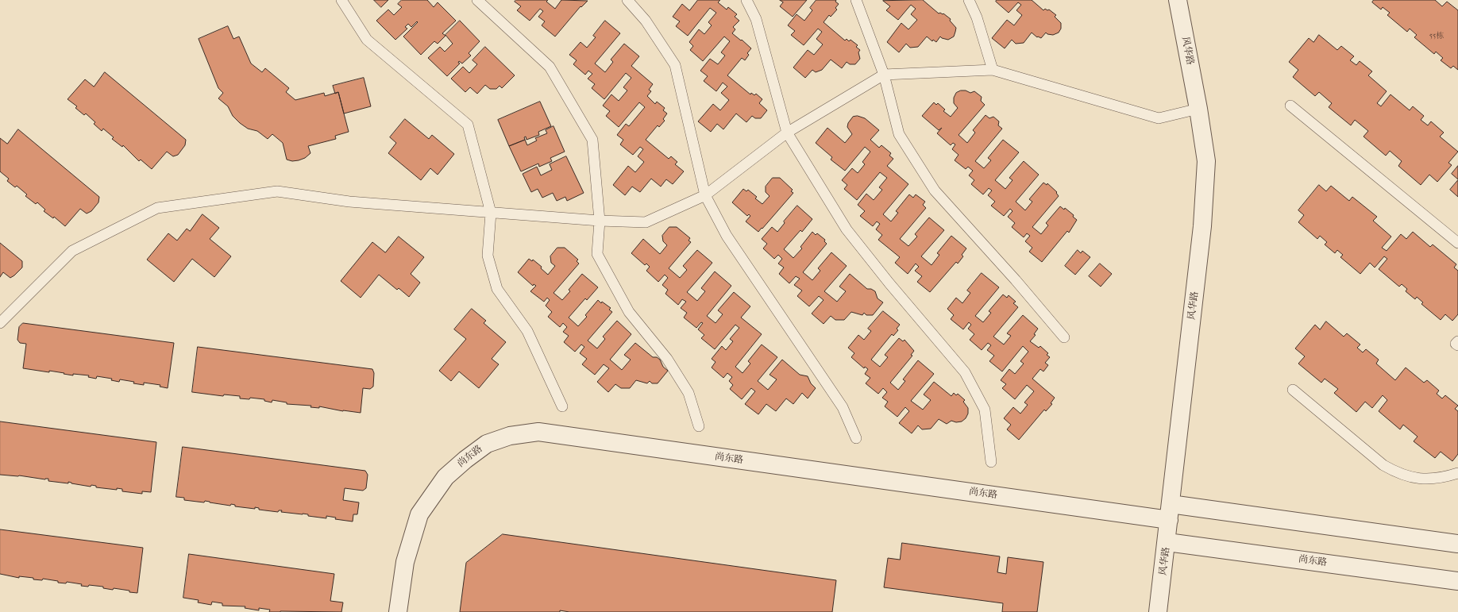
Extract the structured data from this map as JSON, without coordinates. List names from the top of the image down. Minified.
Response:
{"streets":{"street":["风华路","尚东路"]},"crossings":[["风华路","尚东路"]],"house_numbers":["55栋"]}
